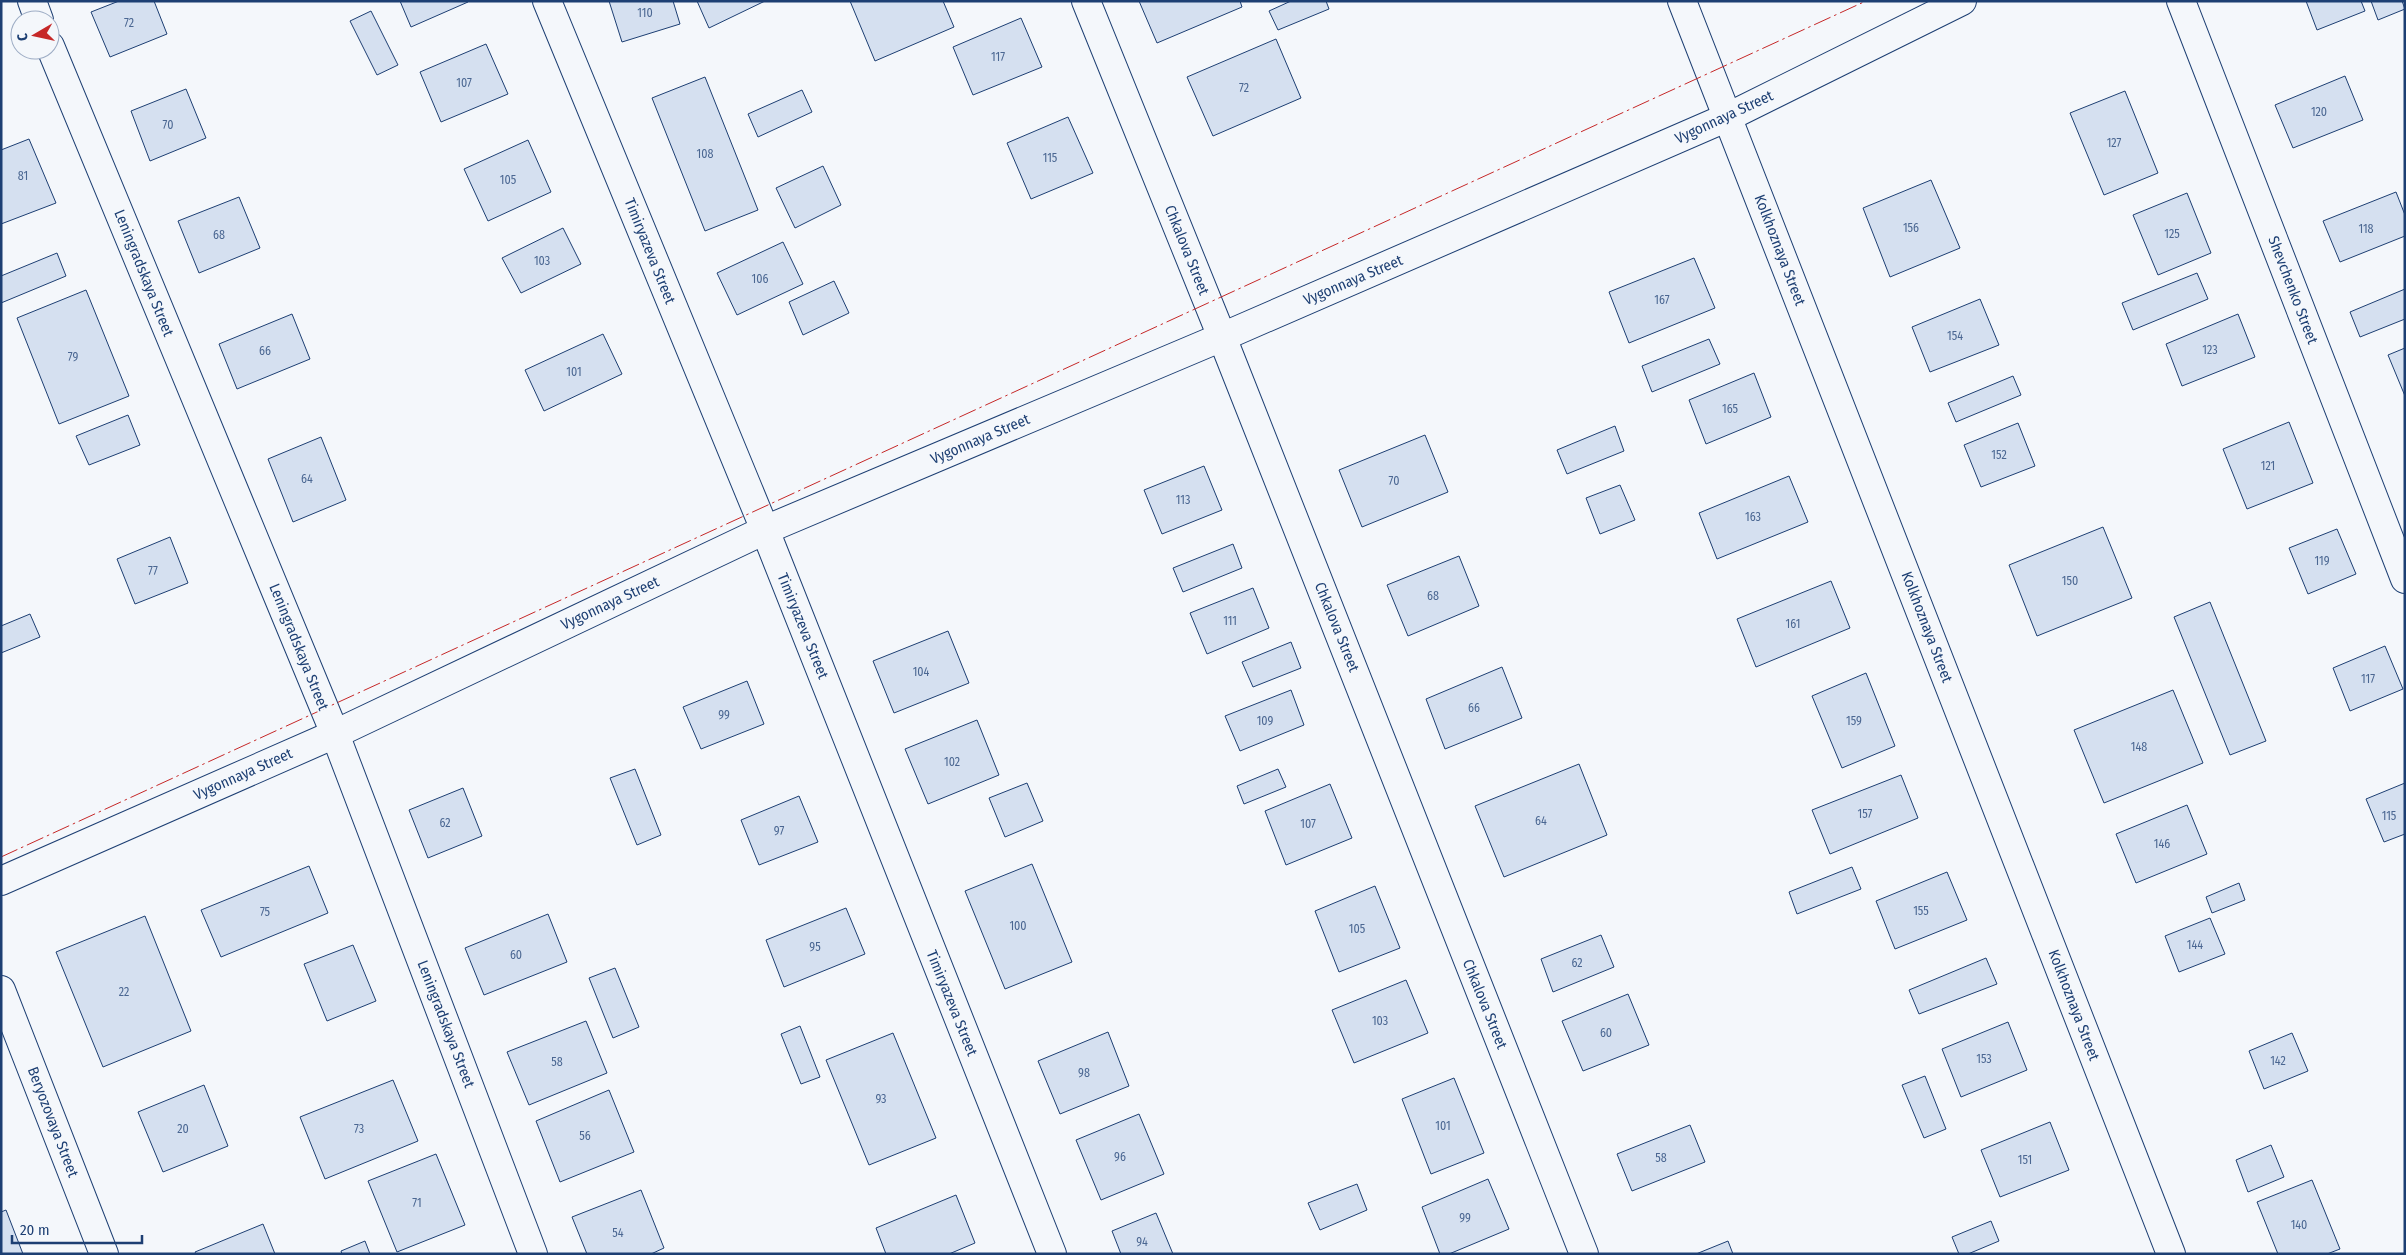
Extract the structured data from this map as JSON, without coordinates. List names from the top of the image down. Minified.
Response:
{"streets":{"street":["Vygonnaya Street","Chkalova Street","Kolkhoznaya Street","Timiryazeva Street","Leningradskaya Street","Shevchenko Street","Beryozovaya Street"]},"crossings":[["Vygonnaya Street","Chkalova Street"],["Vygonnaya Street","Kolkhoznaya Street"],["Vygonnaya Street","Timiryazeva Street"],["Vygonnaya Street","Leningradskaya Street"]],"house_numbers":["110","72","117","107","72","120","70","127","108","115","81","105","156","118","125","68","103","106","167","154","123","66","79","101","165","152","121","64","70","113","163","119","77","150","68","111","161","104","117","66","99","109","159","148","102","157","115","64","62","107","97","146","155","75","100","105","144","95","60","62","22","103","60","153","142","58","98","93","101","20","73","56","96","58","151","71","99","140","54","94"],"scale_bar":"20 m","north":"left"}
